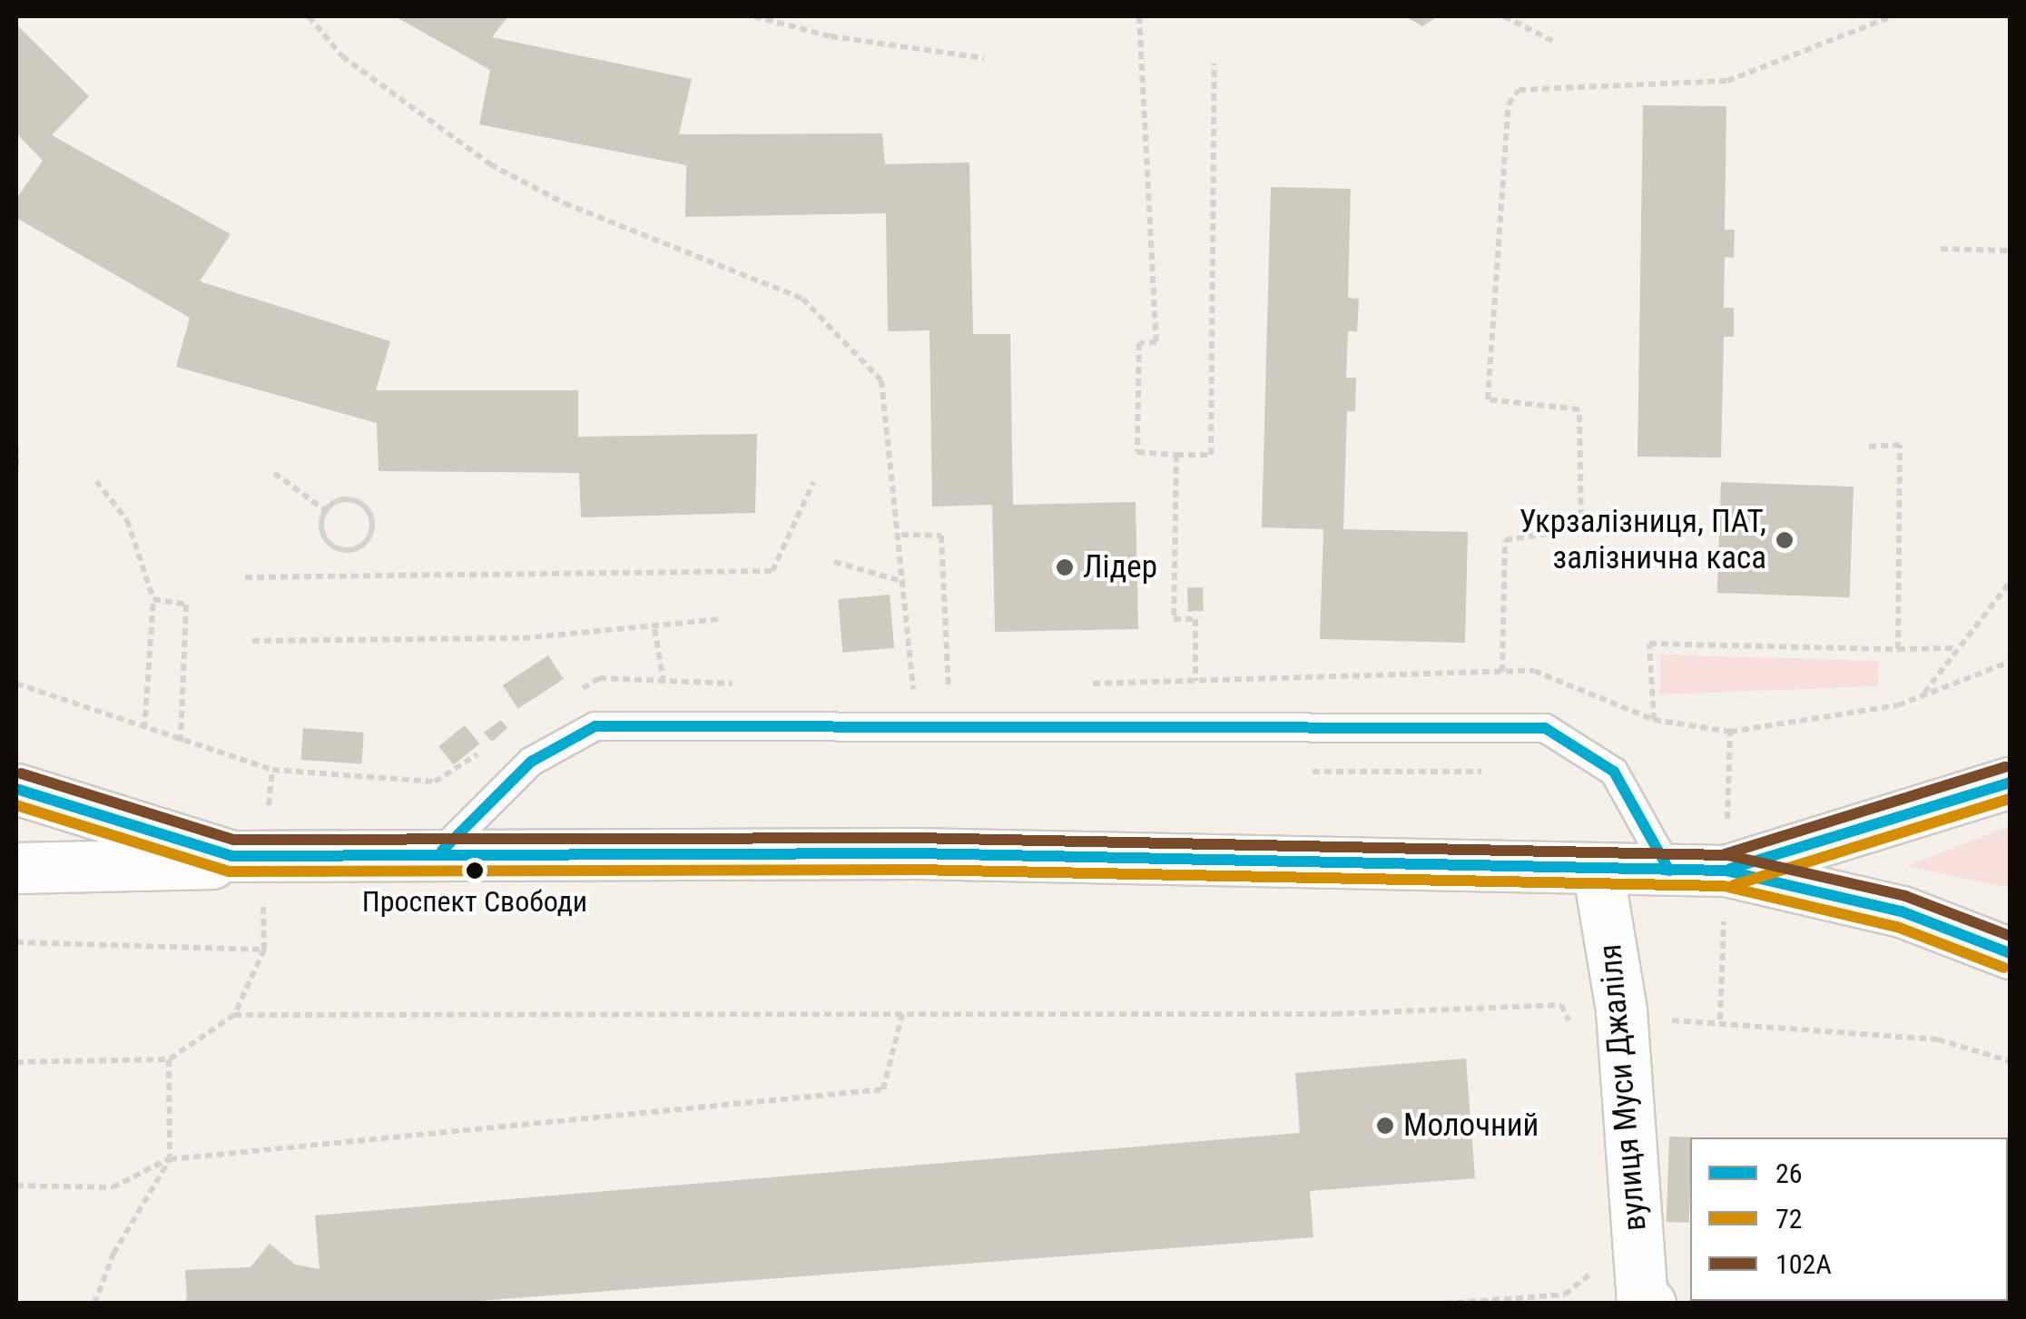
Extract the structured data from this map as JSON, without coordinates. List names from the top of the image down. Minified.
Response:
{"streets":{"street":["вулиця Муси Джаліля"]},"places":["Укрзалізниця, ПАТ, залізнична каса","Лідер","Проспект Свободи","Молочний"],"lines":["transit line 26","transit line 102А","transit line 72"],"legend":["26","72","102А"]}
